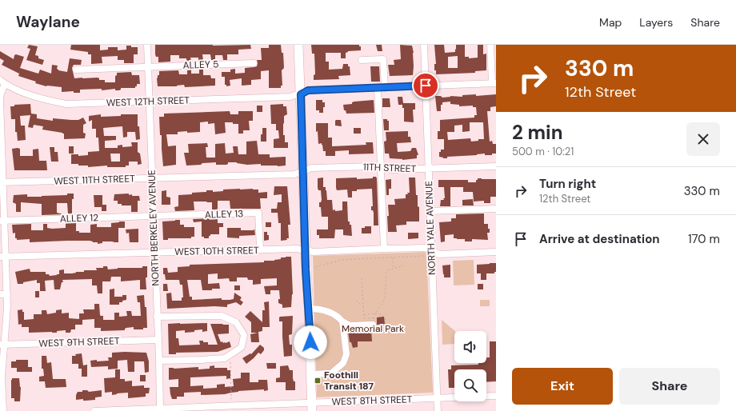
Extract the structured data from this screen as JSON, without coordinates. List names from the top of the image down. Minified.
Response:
{"streets":{"street":["ALLEY 5","WEST 12TH STREET","11TH STREET","WEST 11TH STREET","ALLEY 13","ALLEY 12","NORTH BERKELEY AVENUE","NORTH YALE AVENUE","WEST 10TH STREET","WEST 9TH STREET","WEST 8TH STREET"]},"crossings":[["ALLEY 5","NORTH BERKELEY AVENUE"],["WEST 12TH STREET","NORTH BERKELEY AVENUE"],["WEST 12TH STREET","NORTH YALE AVENUE"],["11TH STREET","WEST 11TH STREET"],["11TH STREET","NORTH YALE AVENUE"],["WEST 11TH STREET","NORTH BERKELEY AVENUE"],["ALLEY 13","ALLEY 12"],["ALLEY 13","NORTH BERKELEY AVENUE"],["ALLEY 13","WEST 10TH STREET"],["ALLEY 12","NORTH BERKELEY AVENUE"],["NORTH BERKELEY AVENUE","WEST 10TH STREET"],["NORTH BERKELEY AVENUE","WEST 9TH STREET"],["NORTH BERKELEY AVENUE","WEST 8TH STREET"],["NORTH YALE AVENUE","WEST 10TH STREET"],["NORTH YALE AVENUE","WEST 8TH STREET"]],"parks":["Memorial Park"],"places":{"transit":["Foothill Transit 187"]},"page":{"header":"Waylane","nav":["Map","Layers","Share"],"turn":["330 m","12th Street"],"heading":["2 min","500 m · 10:21"],"list":[{"name":"Turn right","note":"12th Street","value":"330 m"},{"name":"Arrive at destination","value":"170 m"}],"buttons":["Exit","Share"]}}
